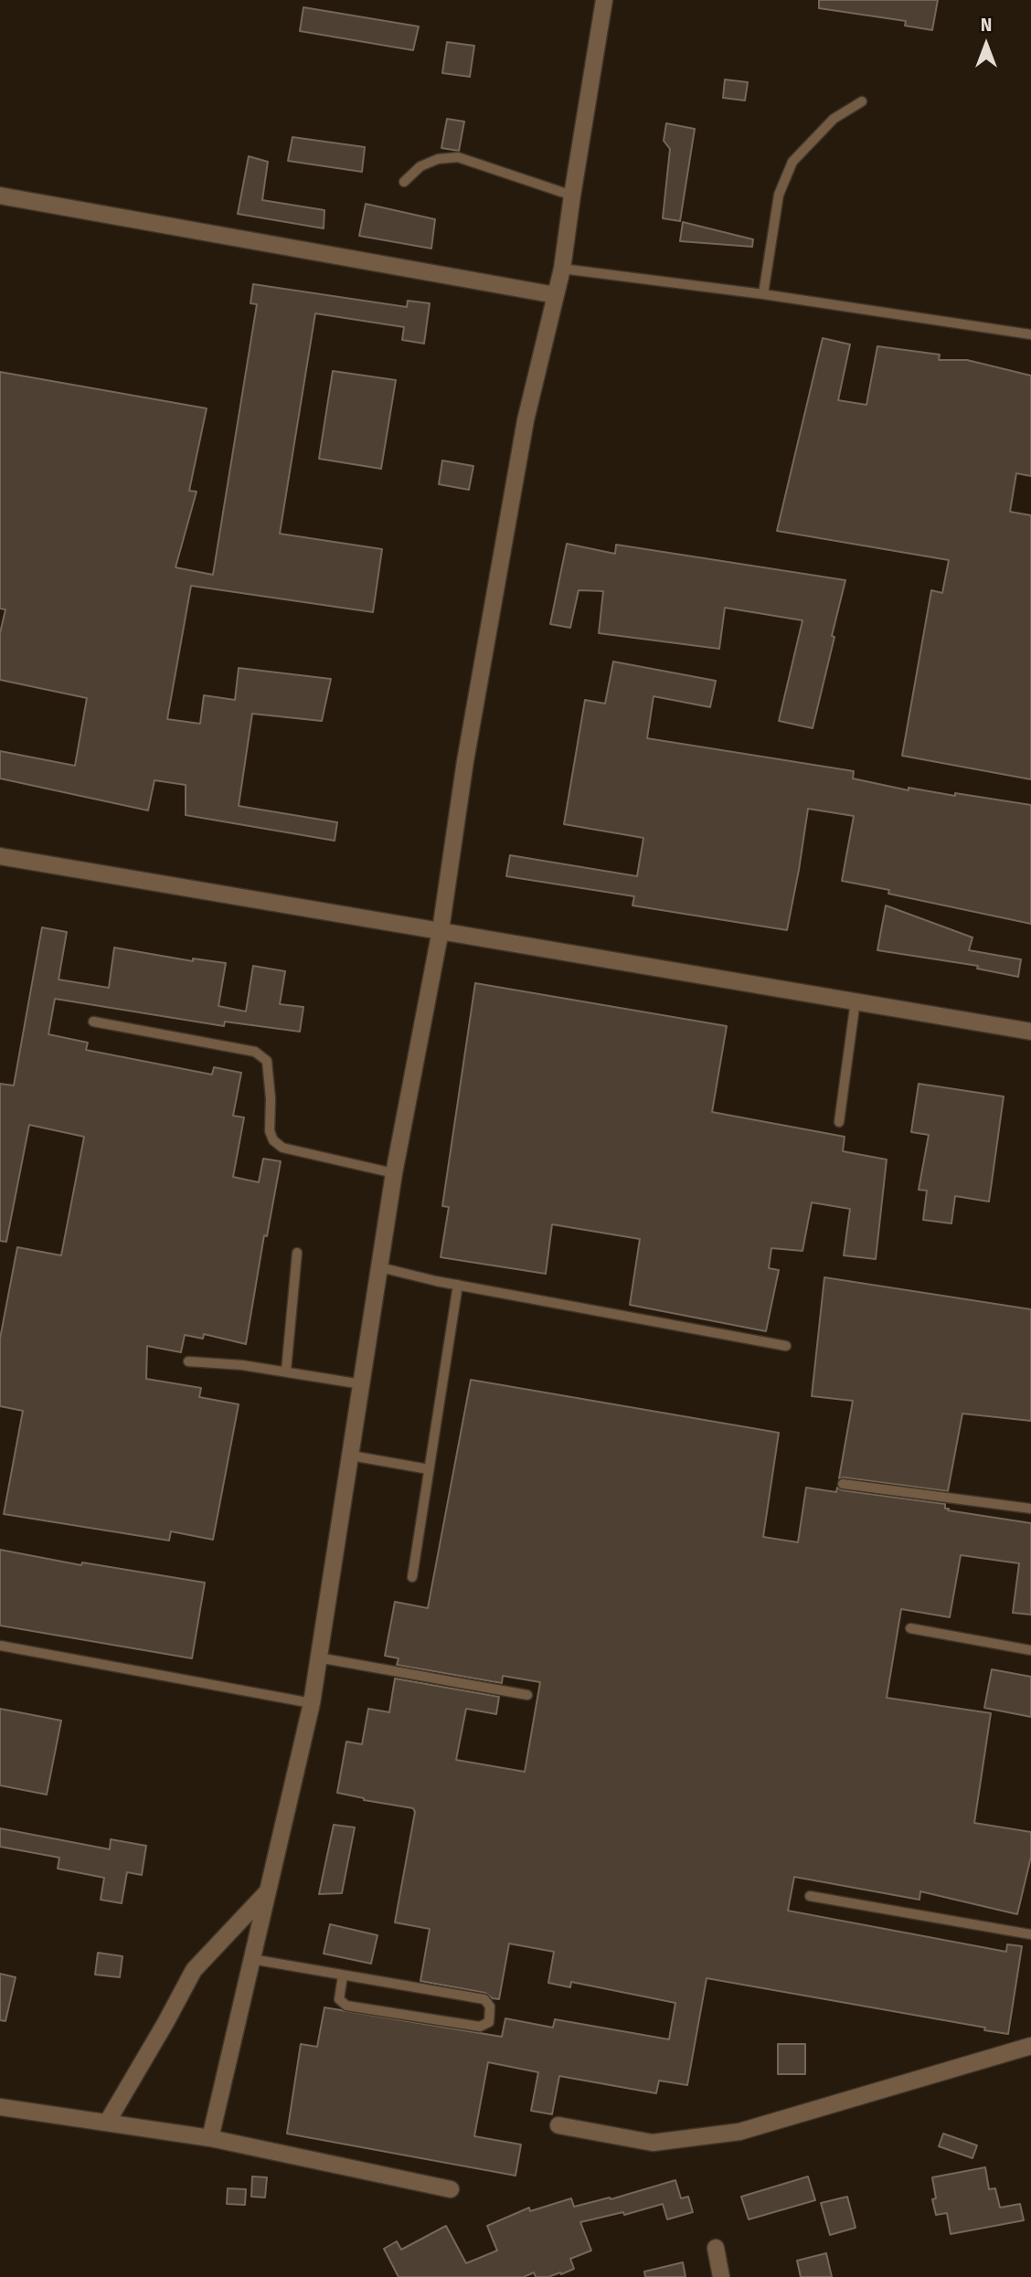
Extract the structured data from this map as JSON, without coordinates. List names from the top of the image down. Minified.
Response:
{"north":"top"}
